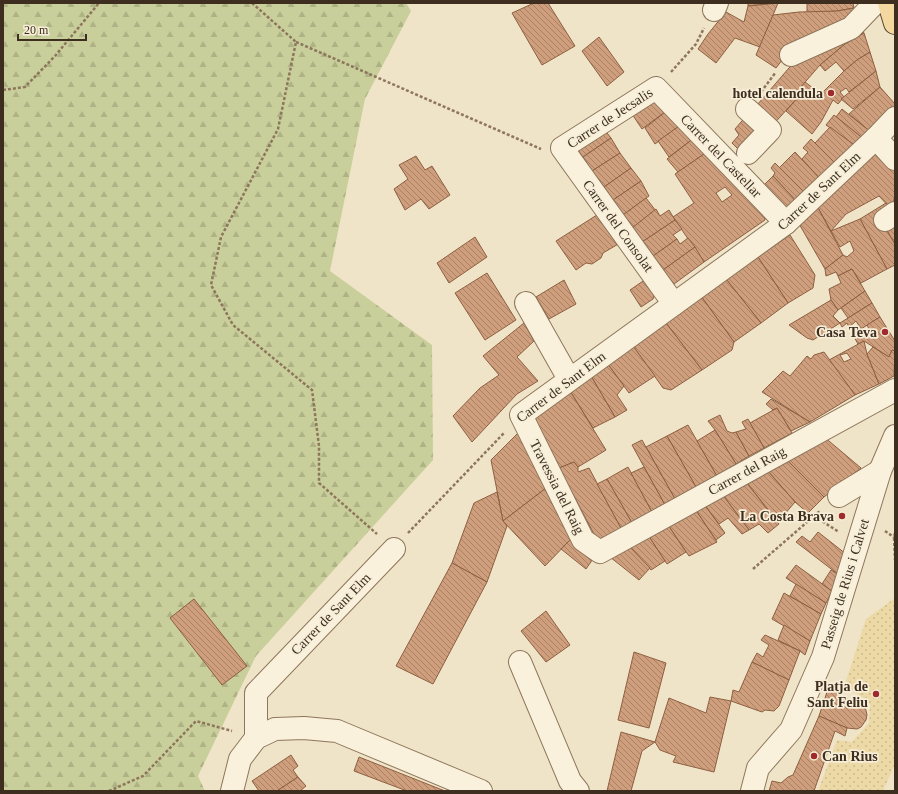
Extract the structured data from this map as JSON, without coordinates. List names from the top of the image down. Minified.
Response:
{"streets":{"street":["Carrer de Jecsalis","Carrer del Castellar","Carrer de Sant Elm","Carrer del Consolat","Carrer del Raig","Travessia del Raig","Passeig de Rius i Calvet"]},"crossings":[["Carrer de Jecsalis","Carrer del Castellar"],["Carrer de Jecsalis","Carrer del Consolat"],["Carrer del Castellar","Carrer de Sant Elm"],["Carrer de Sant Elm","Carrer del Consolat"],["Carrer de Sant Elm","Travessia del Raig"],["Carrer del Raig","Travessia del Raig"]],"places":["hotel calendula","Casa Teva","La Costa Brava","Platja de Sant Feliu","Can Rius"],"scale_bar":"20 m"}
